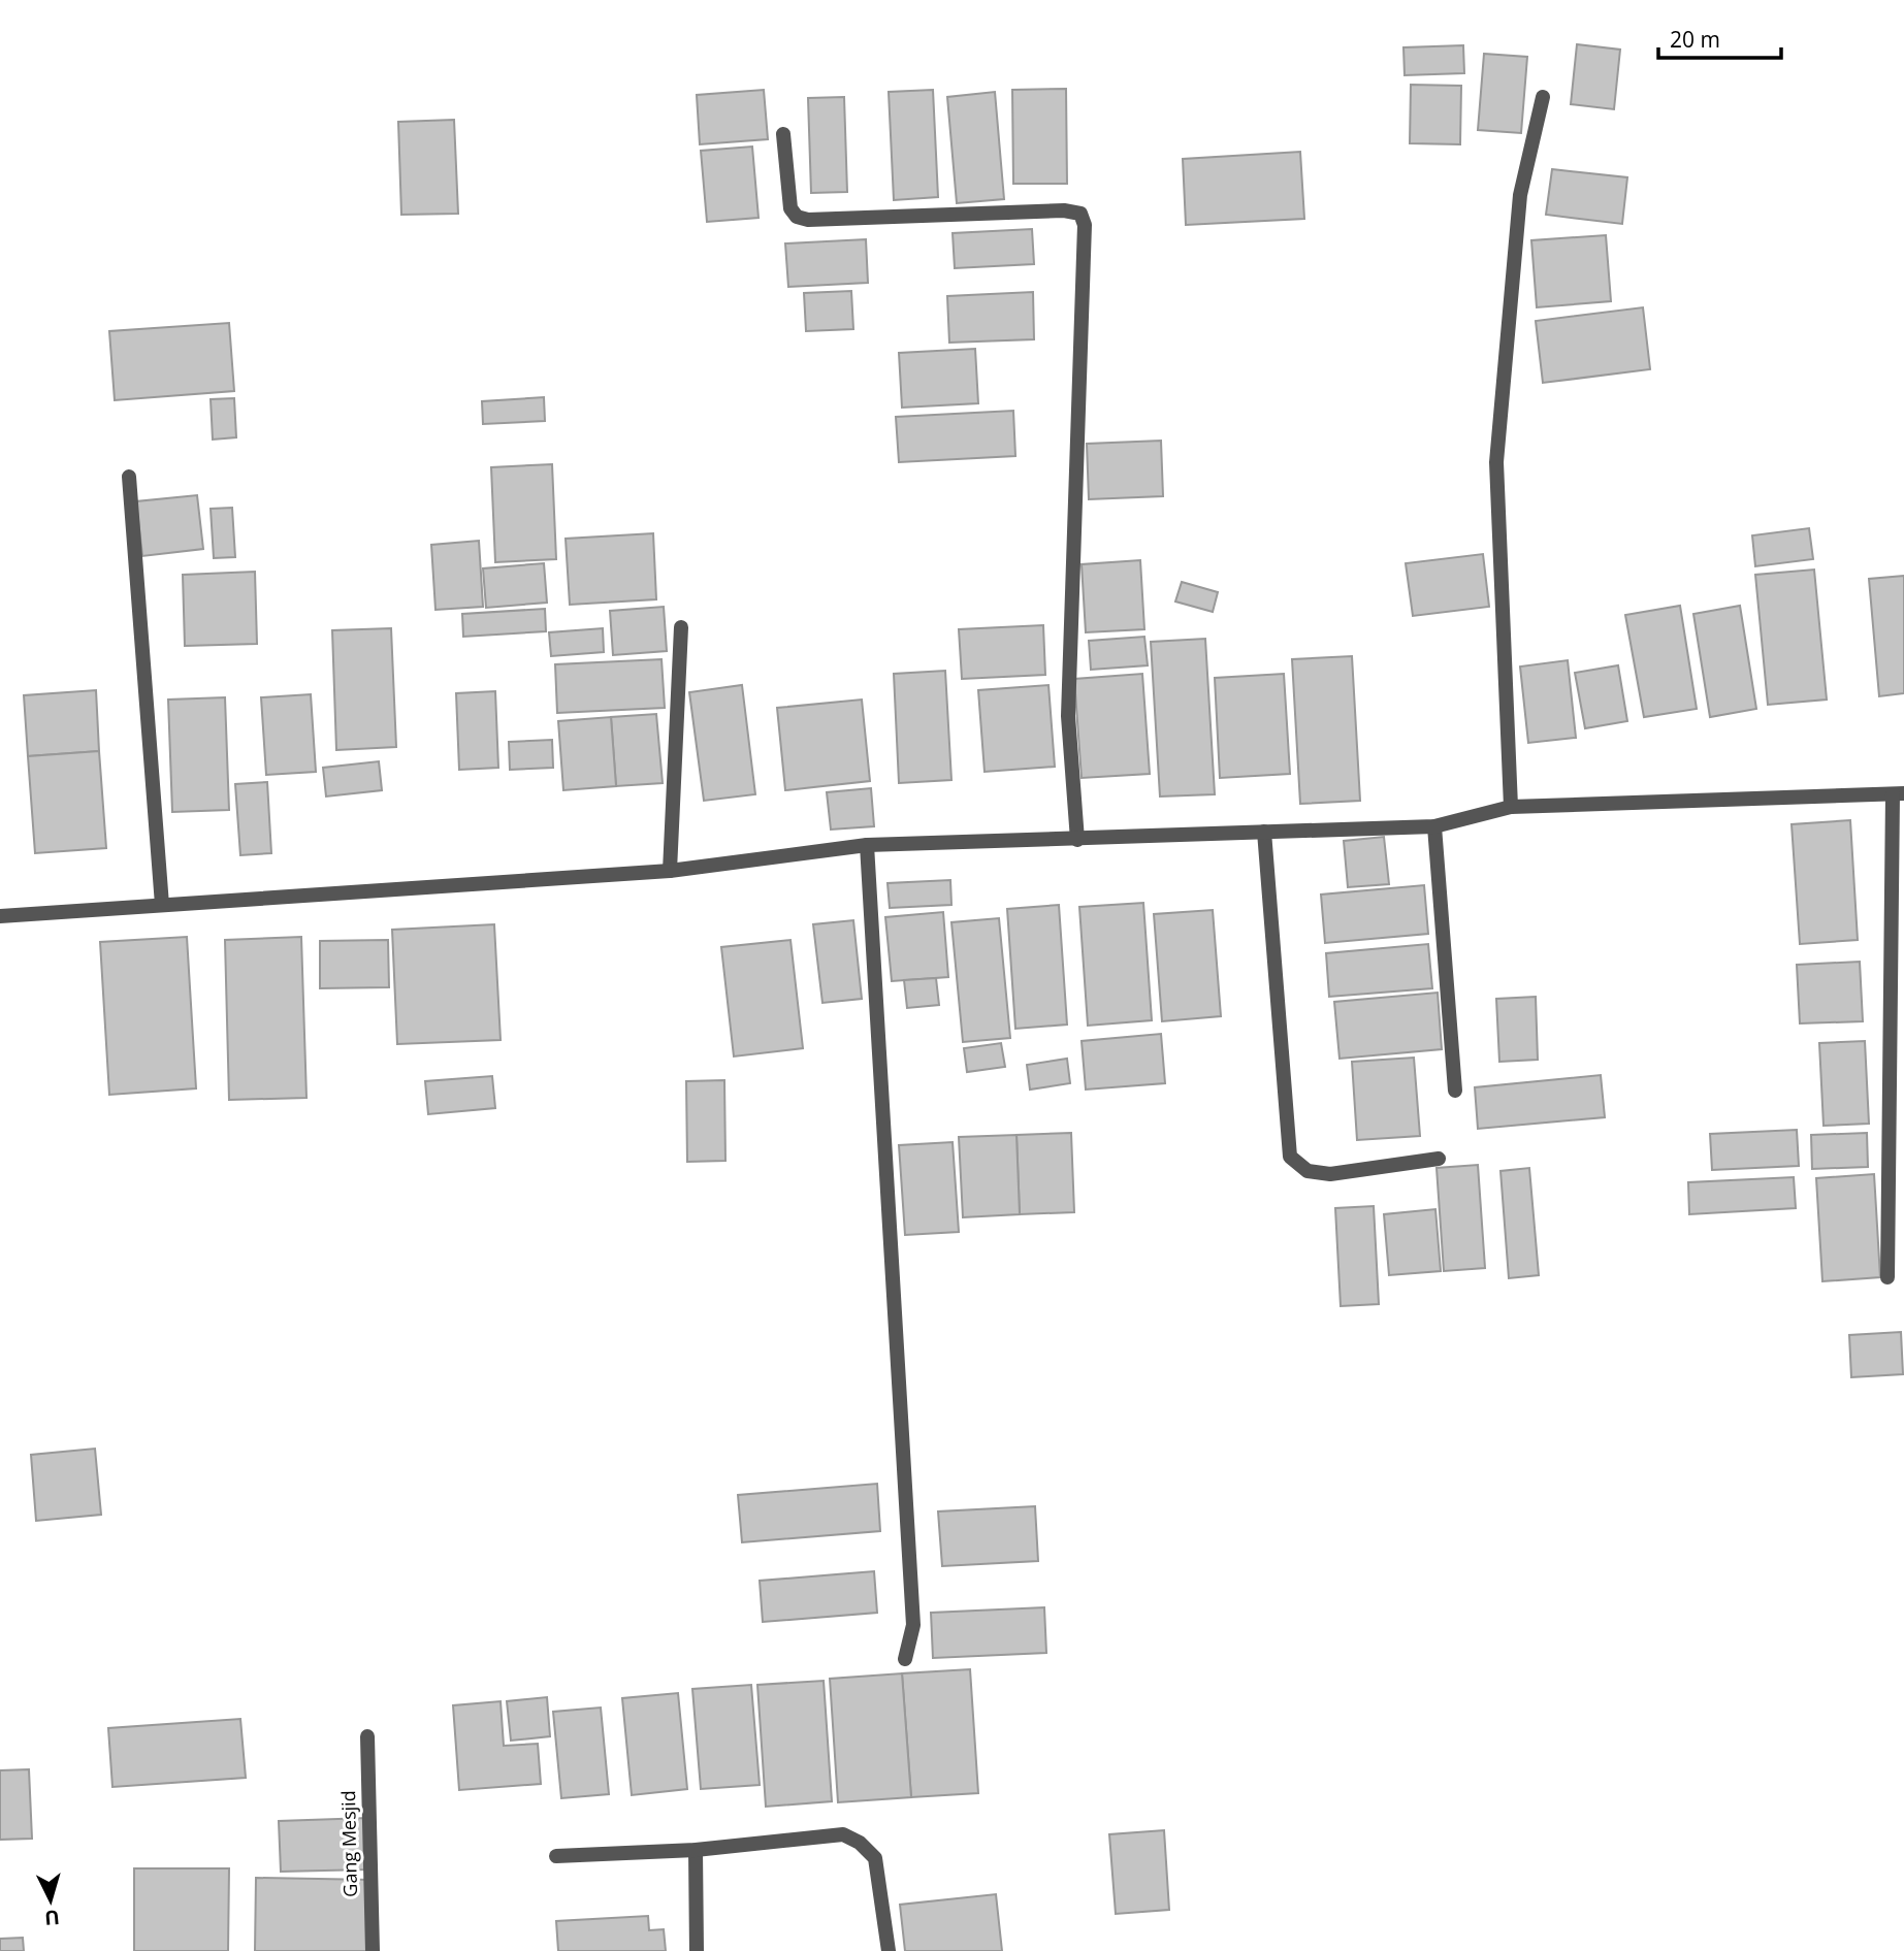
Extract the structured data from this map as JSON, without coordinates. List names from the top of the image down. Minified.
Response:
{"streets":{"street":["Gang Mesjid"]},"scale_bar":"20 m","north":"bottom"}
